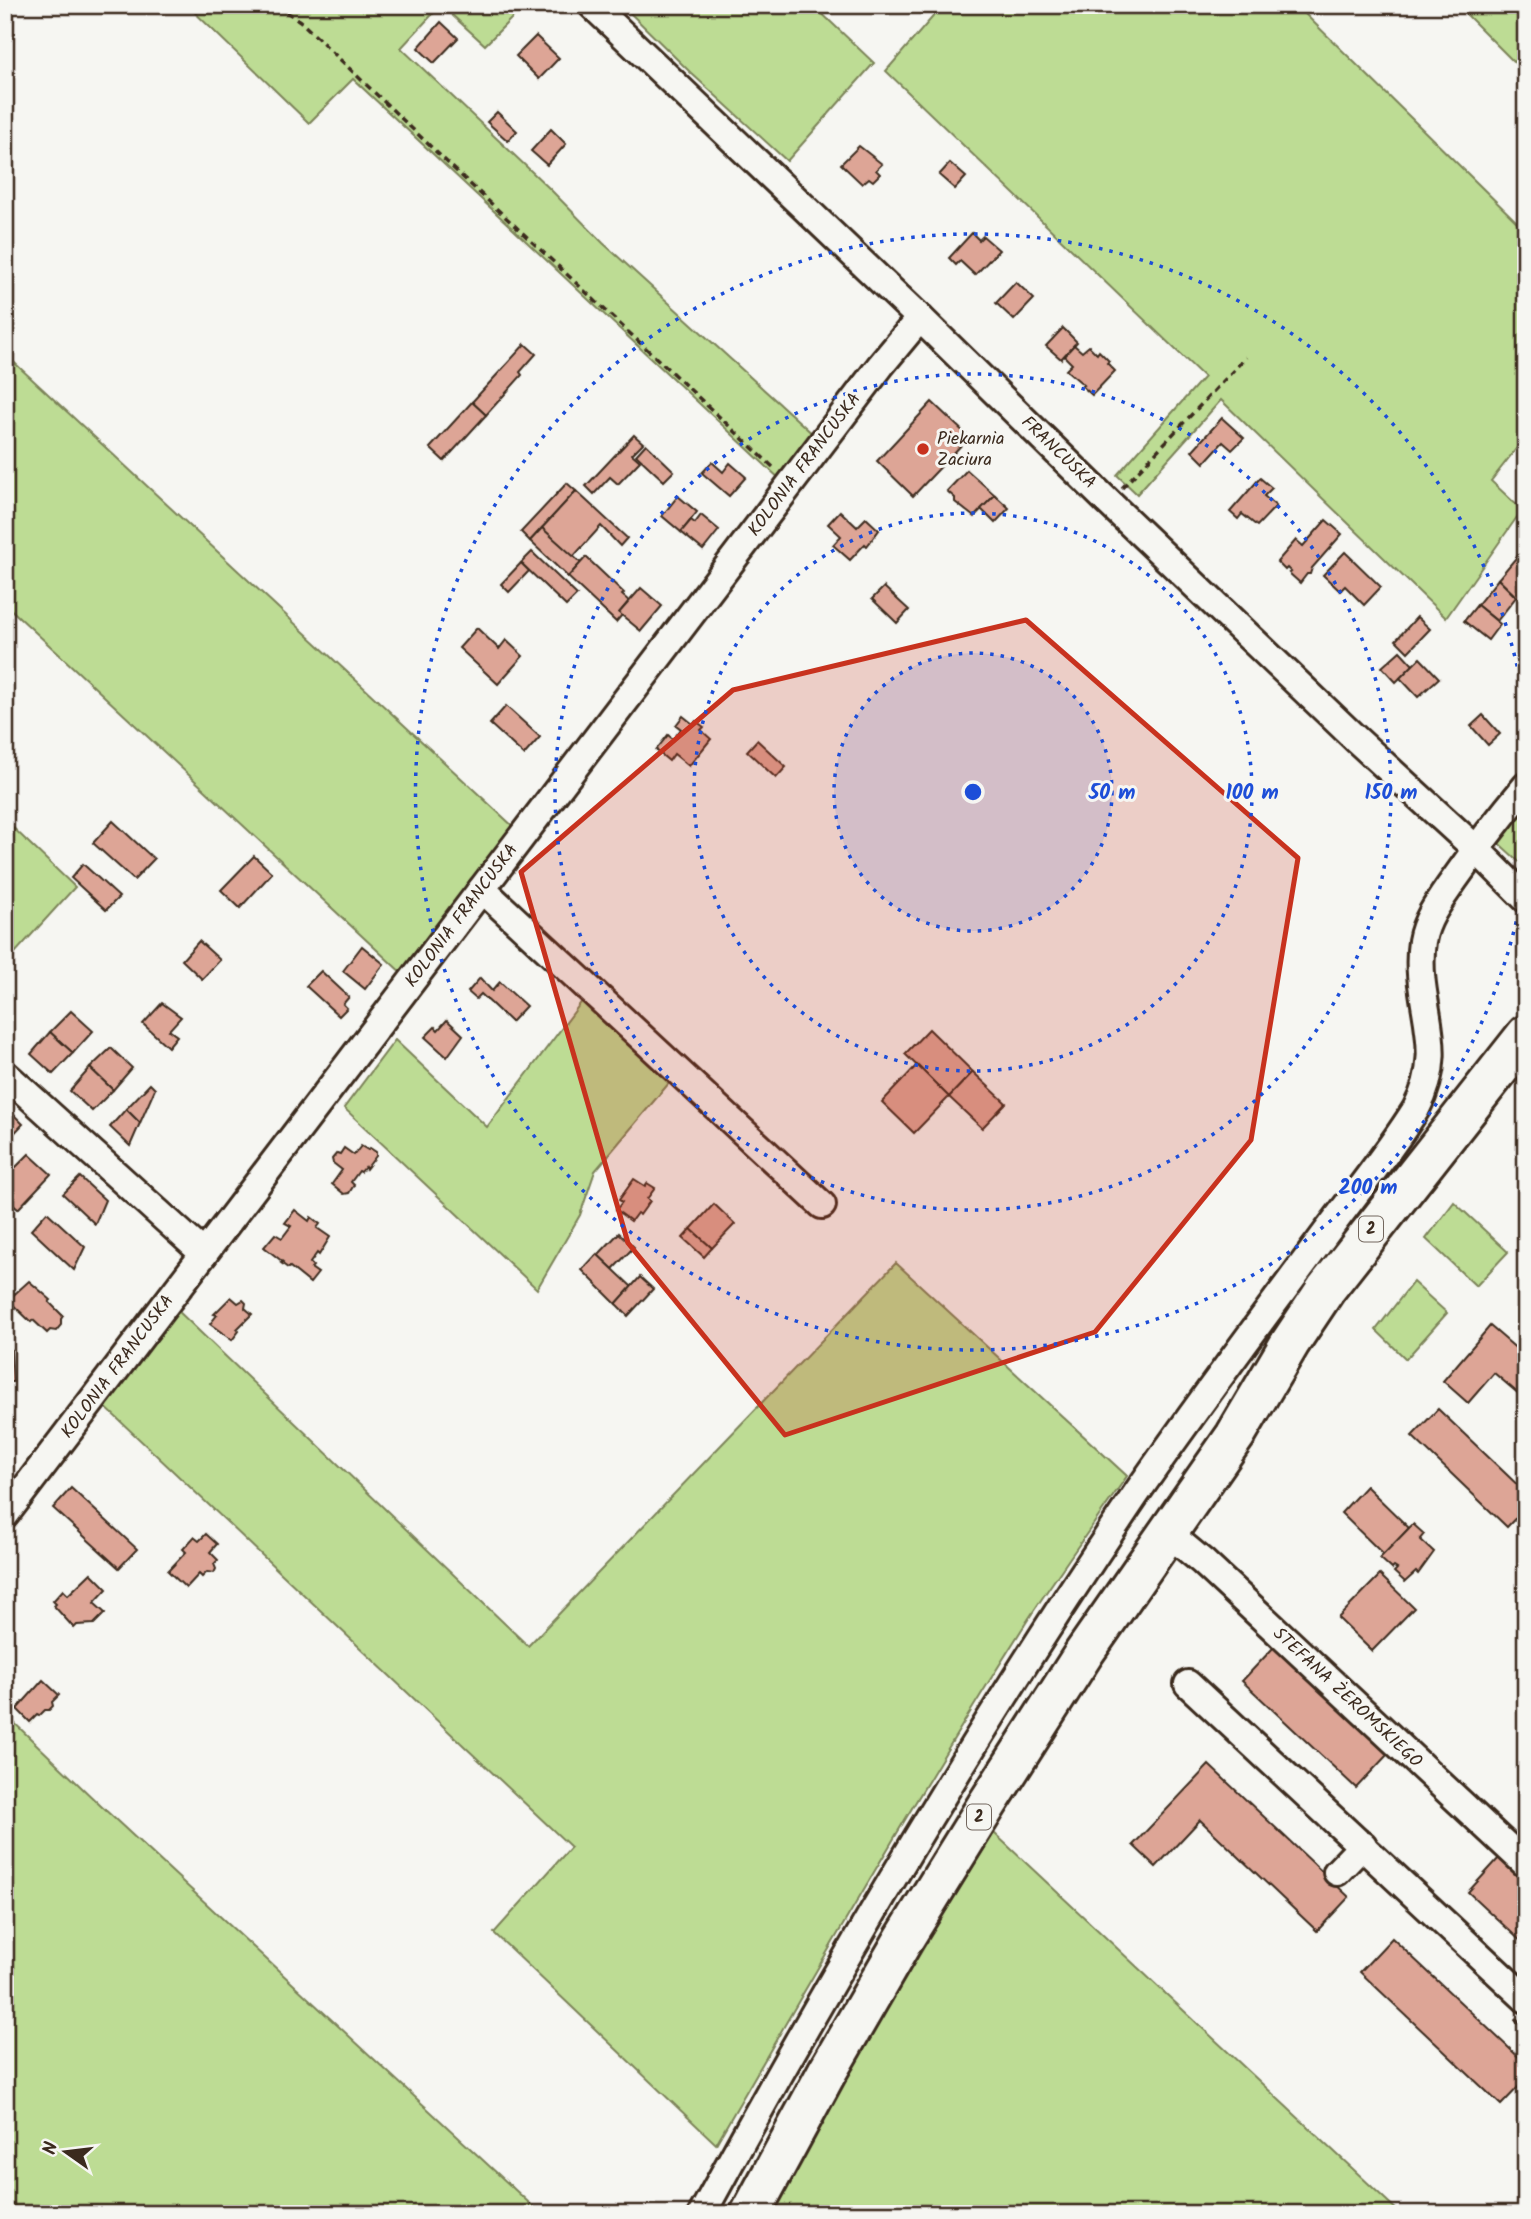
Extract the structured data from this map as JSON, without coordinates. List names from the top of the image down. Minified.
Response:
{"streets":{"highway":["2"],"street":["FRANCUSKA","KOLONIA FRANCUSKA","STEFANA ŻEROMSKIEGO"]},"crossings":[["FRANCUSKA","KOLONIA FRANCUSKA"],["2","STEFANA ŻEROMSKIEGO"]],"places":["Piekarnia Zaciura"],"north":"left","rings":["50 m","100 m","150 m","200 m"]}
